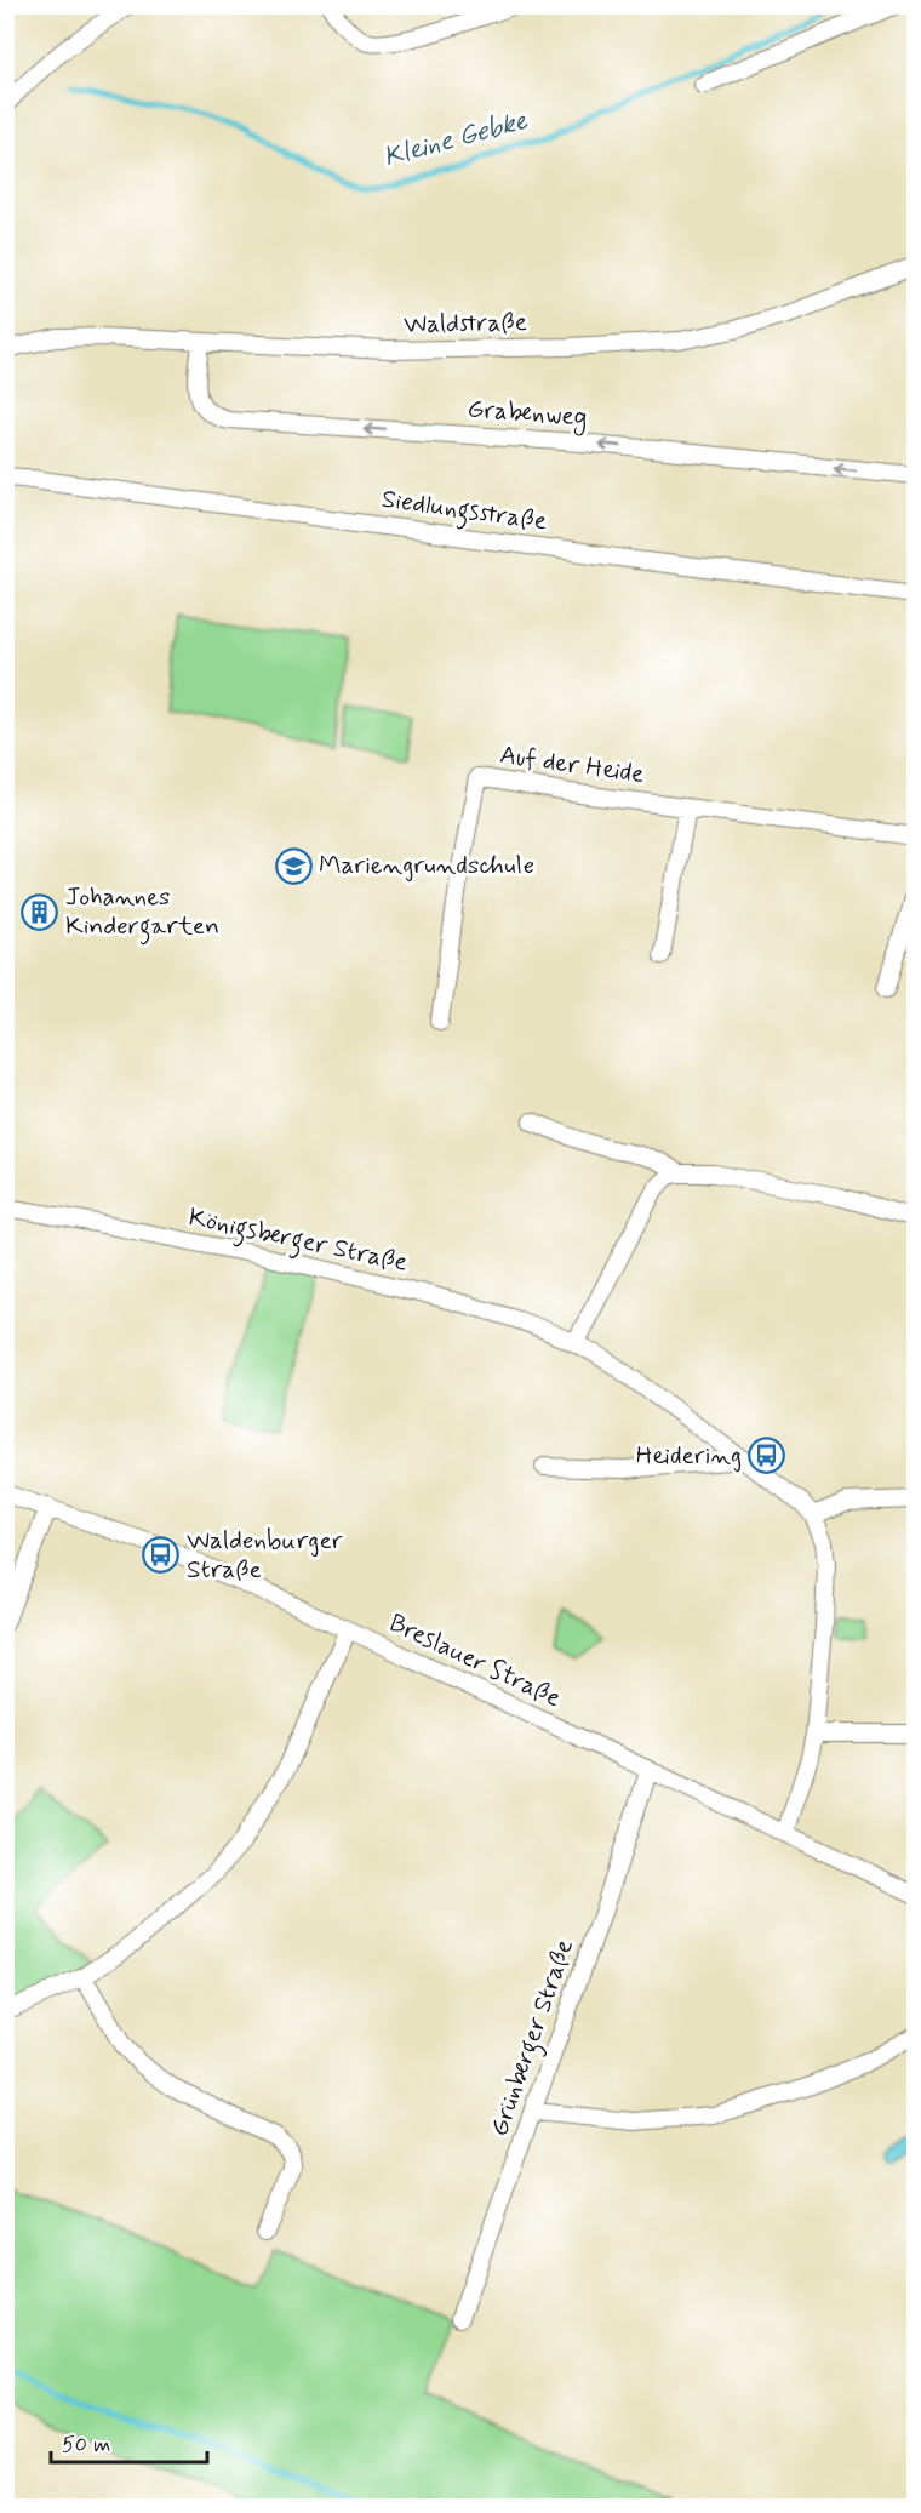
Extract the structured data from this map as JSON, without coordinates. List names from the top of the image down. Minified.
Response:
{"streets":{"street":["Waldstraße","Grabenweg","Siedlungsstraße","Auf der Heide","Königsberger Straße","Breslauer Straße","Grünberger Straße"]},"crossings":[["Waldstraße","Grabenweg"],["Breslauer Straße","Grünberger Straße"]],"one_way":["Grabenweg"],"water":["Kleine Gebke"],"places":{"school or university":["Mariengrundschule"],"building":["Johannes Kindergarten"],"bus stop":["Heidering","Waldenburger Straße"]},"scale_bar":"50 m"}
